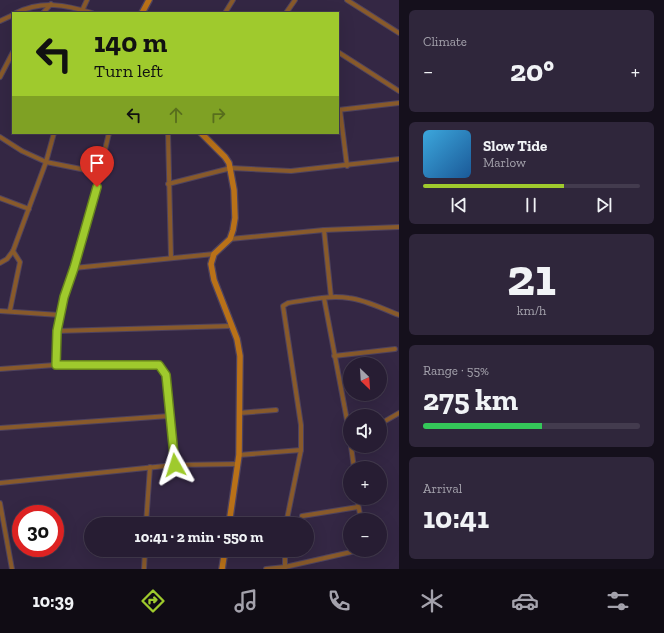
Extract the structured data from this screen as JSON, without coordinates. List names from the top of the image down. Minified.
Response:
{"north":"bottom right","page":{"tile":["Climate",["21","km/h"],["Range · 55%","275 km"],["Arrival","10:41"]],"turn":["140 m","Turn left"],"heat":["−","20°","+"],"song":["Slow Tide","Marlow"],"map_buttons":["+","−"],"limit":"30","trip":"10:41 · 2 min · 550 m","tabs":"10:39"}}
